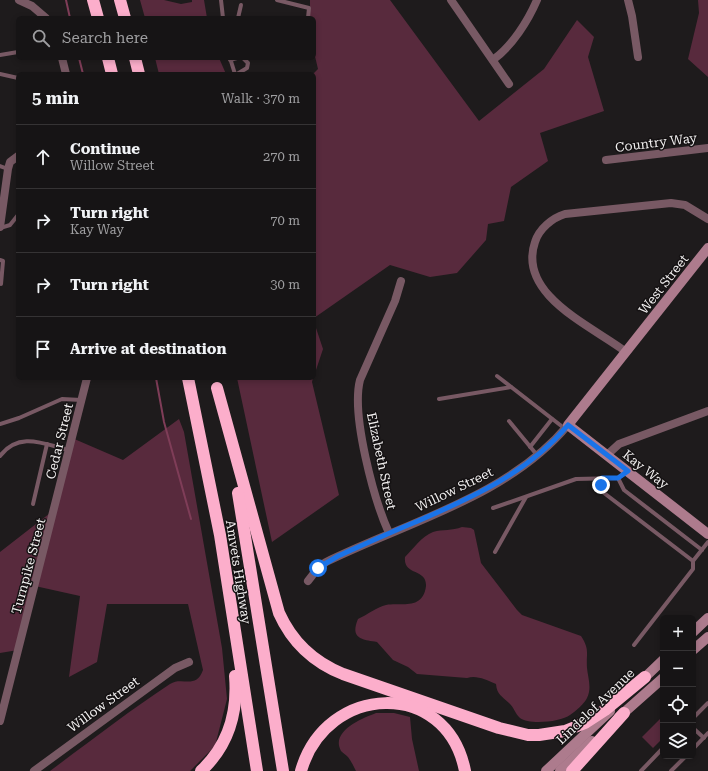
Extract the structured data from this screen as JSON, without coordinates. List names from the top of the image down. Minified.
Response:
{"streets":{"highway":["Amvets Highway"],"street":["Country Way","West Street","Cedar Street","Elizabeth Street","Kay Way","Willow Street","Turnpike Street","Lindelof Avenue"]},"crossings":[["West Street","Willow Street"],["Cedar Street","Turnpike Street"],["Elizabeth Street","Willow Street"],["Kay Way","Willow Street"]],"page":{"search":"Search here","heading":["5 min","Walk · 370 m"],"list":[["Continue","Willow Street","270 m"],["Turn right","Kay Way","70 m"],["Turn right","30 m"],"Arrive at destination"],"map_buttons":["+","−"]}}
